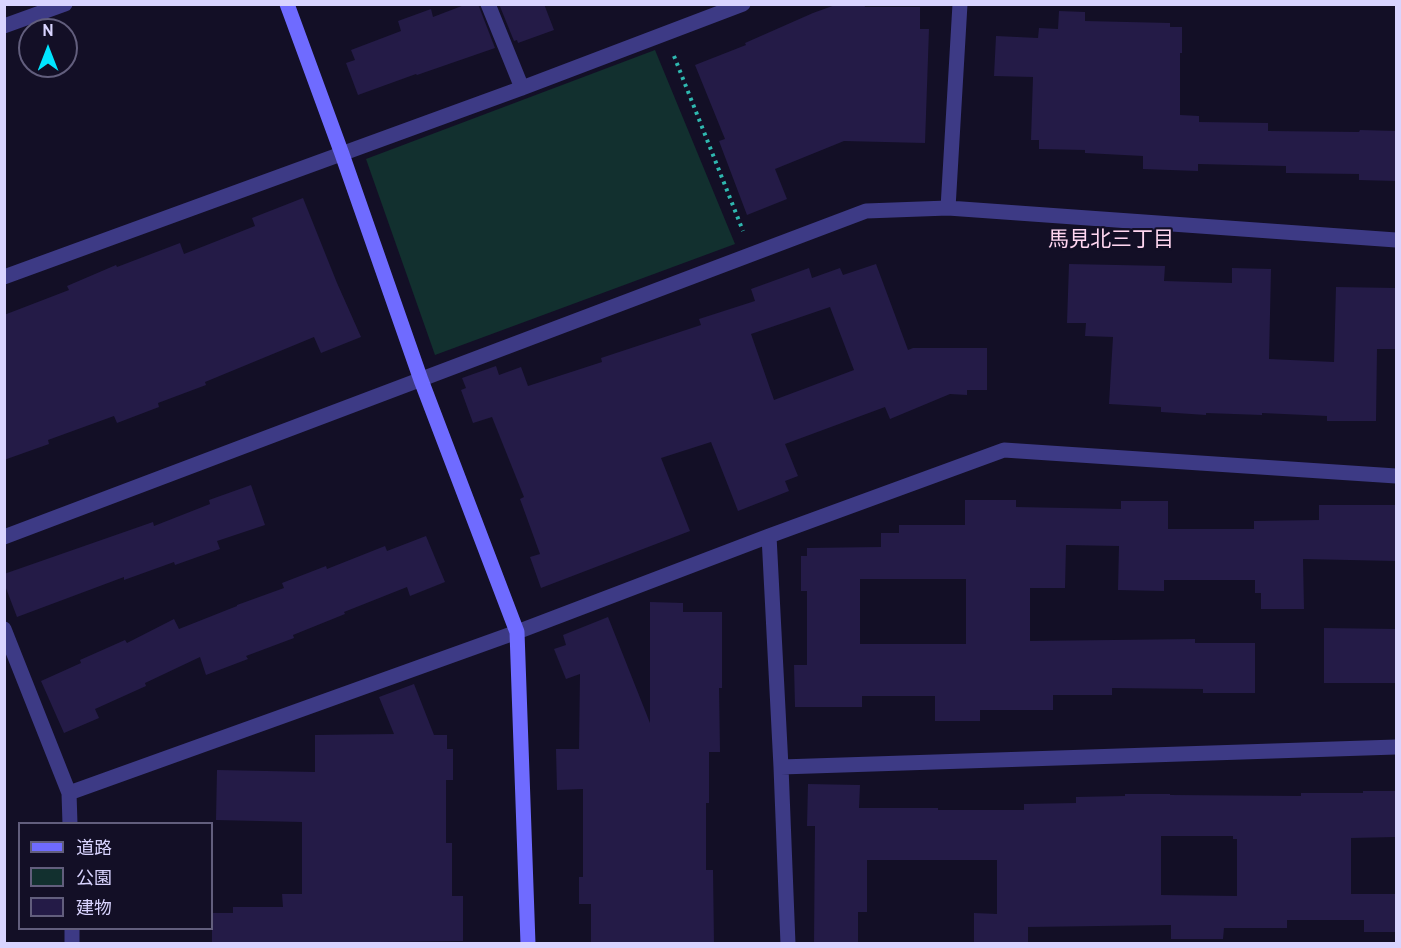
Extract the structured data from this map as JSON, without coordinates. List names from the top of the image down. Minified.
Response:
{"districts":["馬見北三丁目"],"legend":["道路","公園","建物"],"north":"top"}
